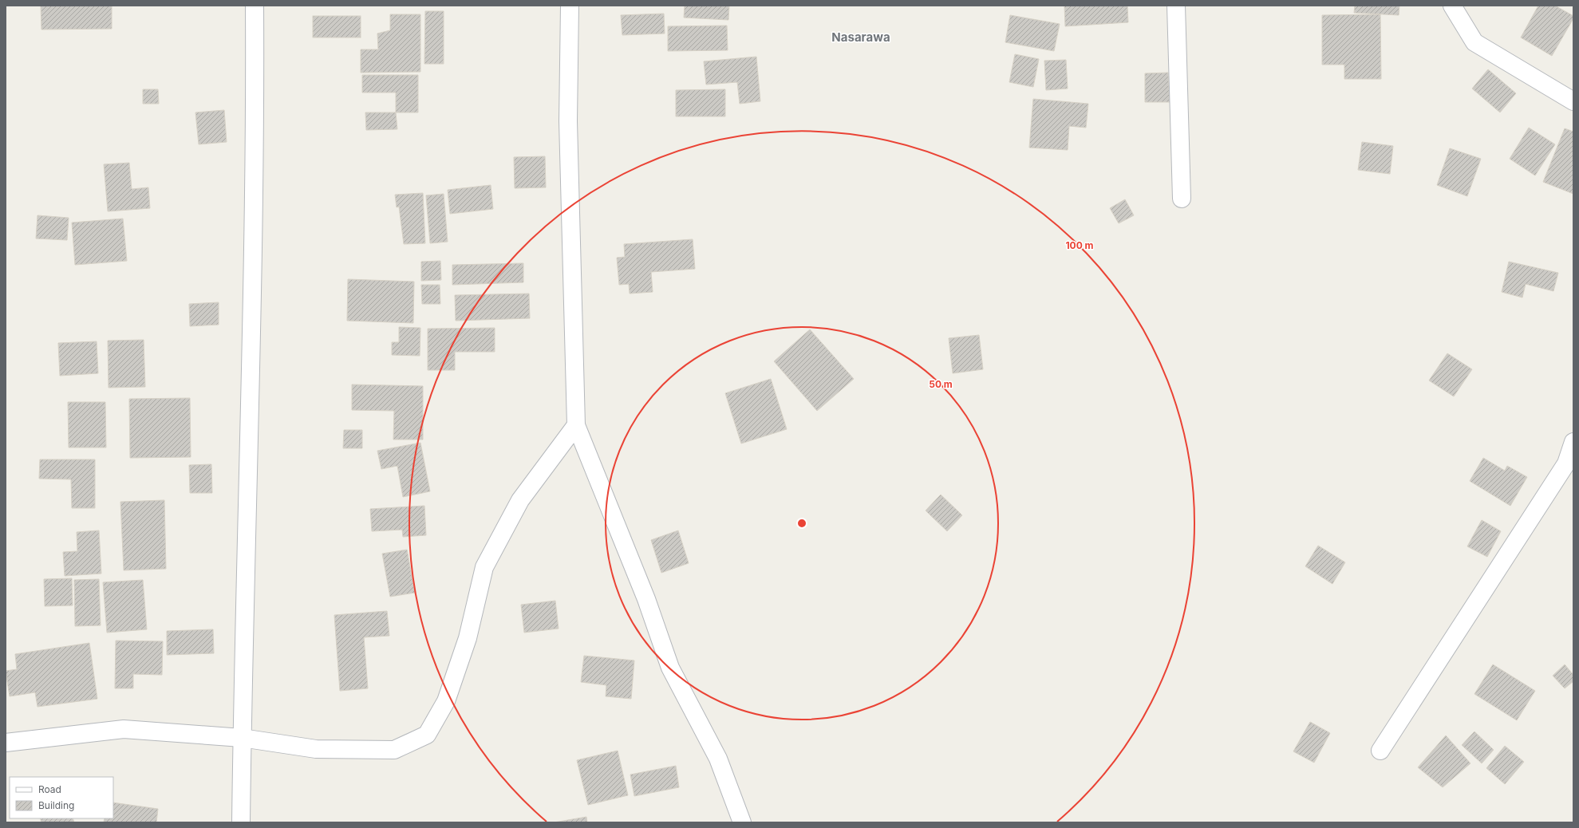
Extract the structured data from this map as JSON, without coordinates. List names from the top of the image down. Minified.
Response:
{"districts":["Nasarawa"],"legend":["Road","Building"],"rings":["100 m","50 m"]}
